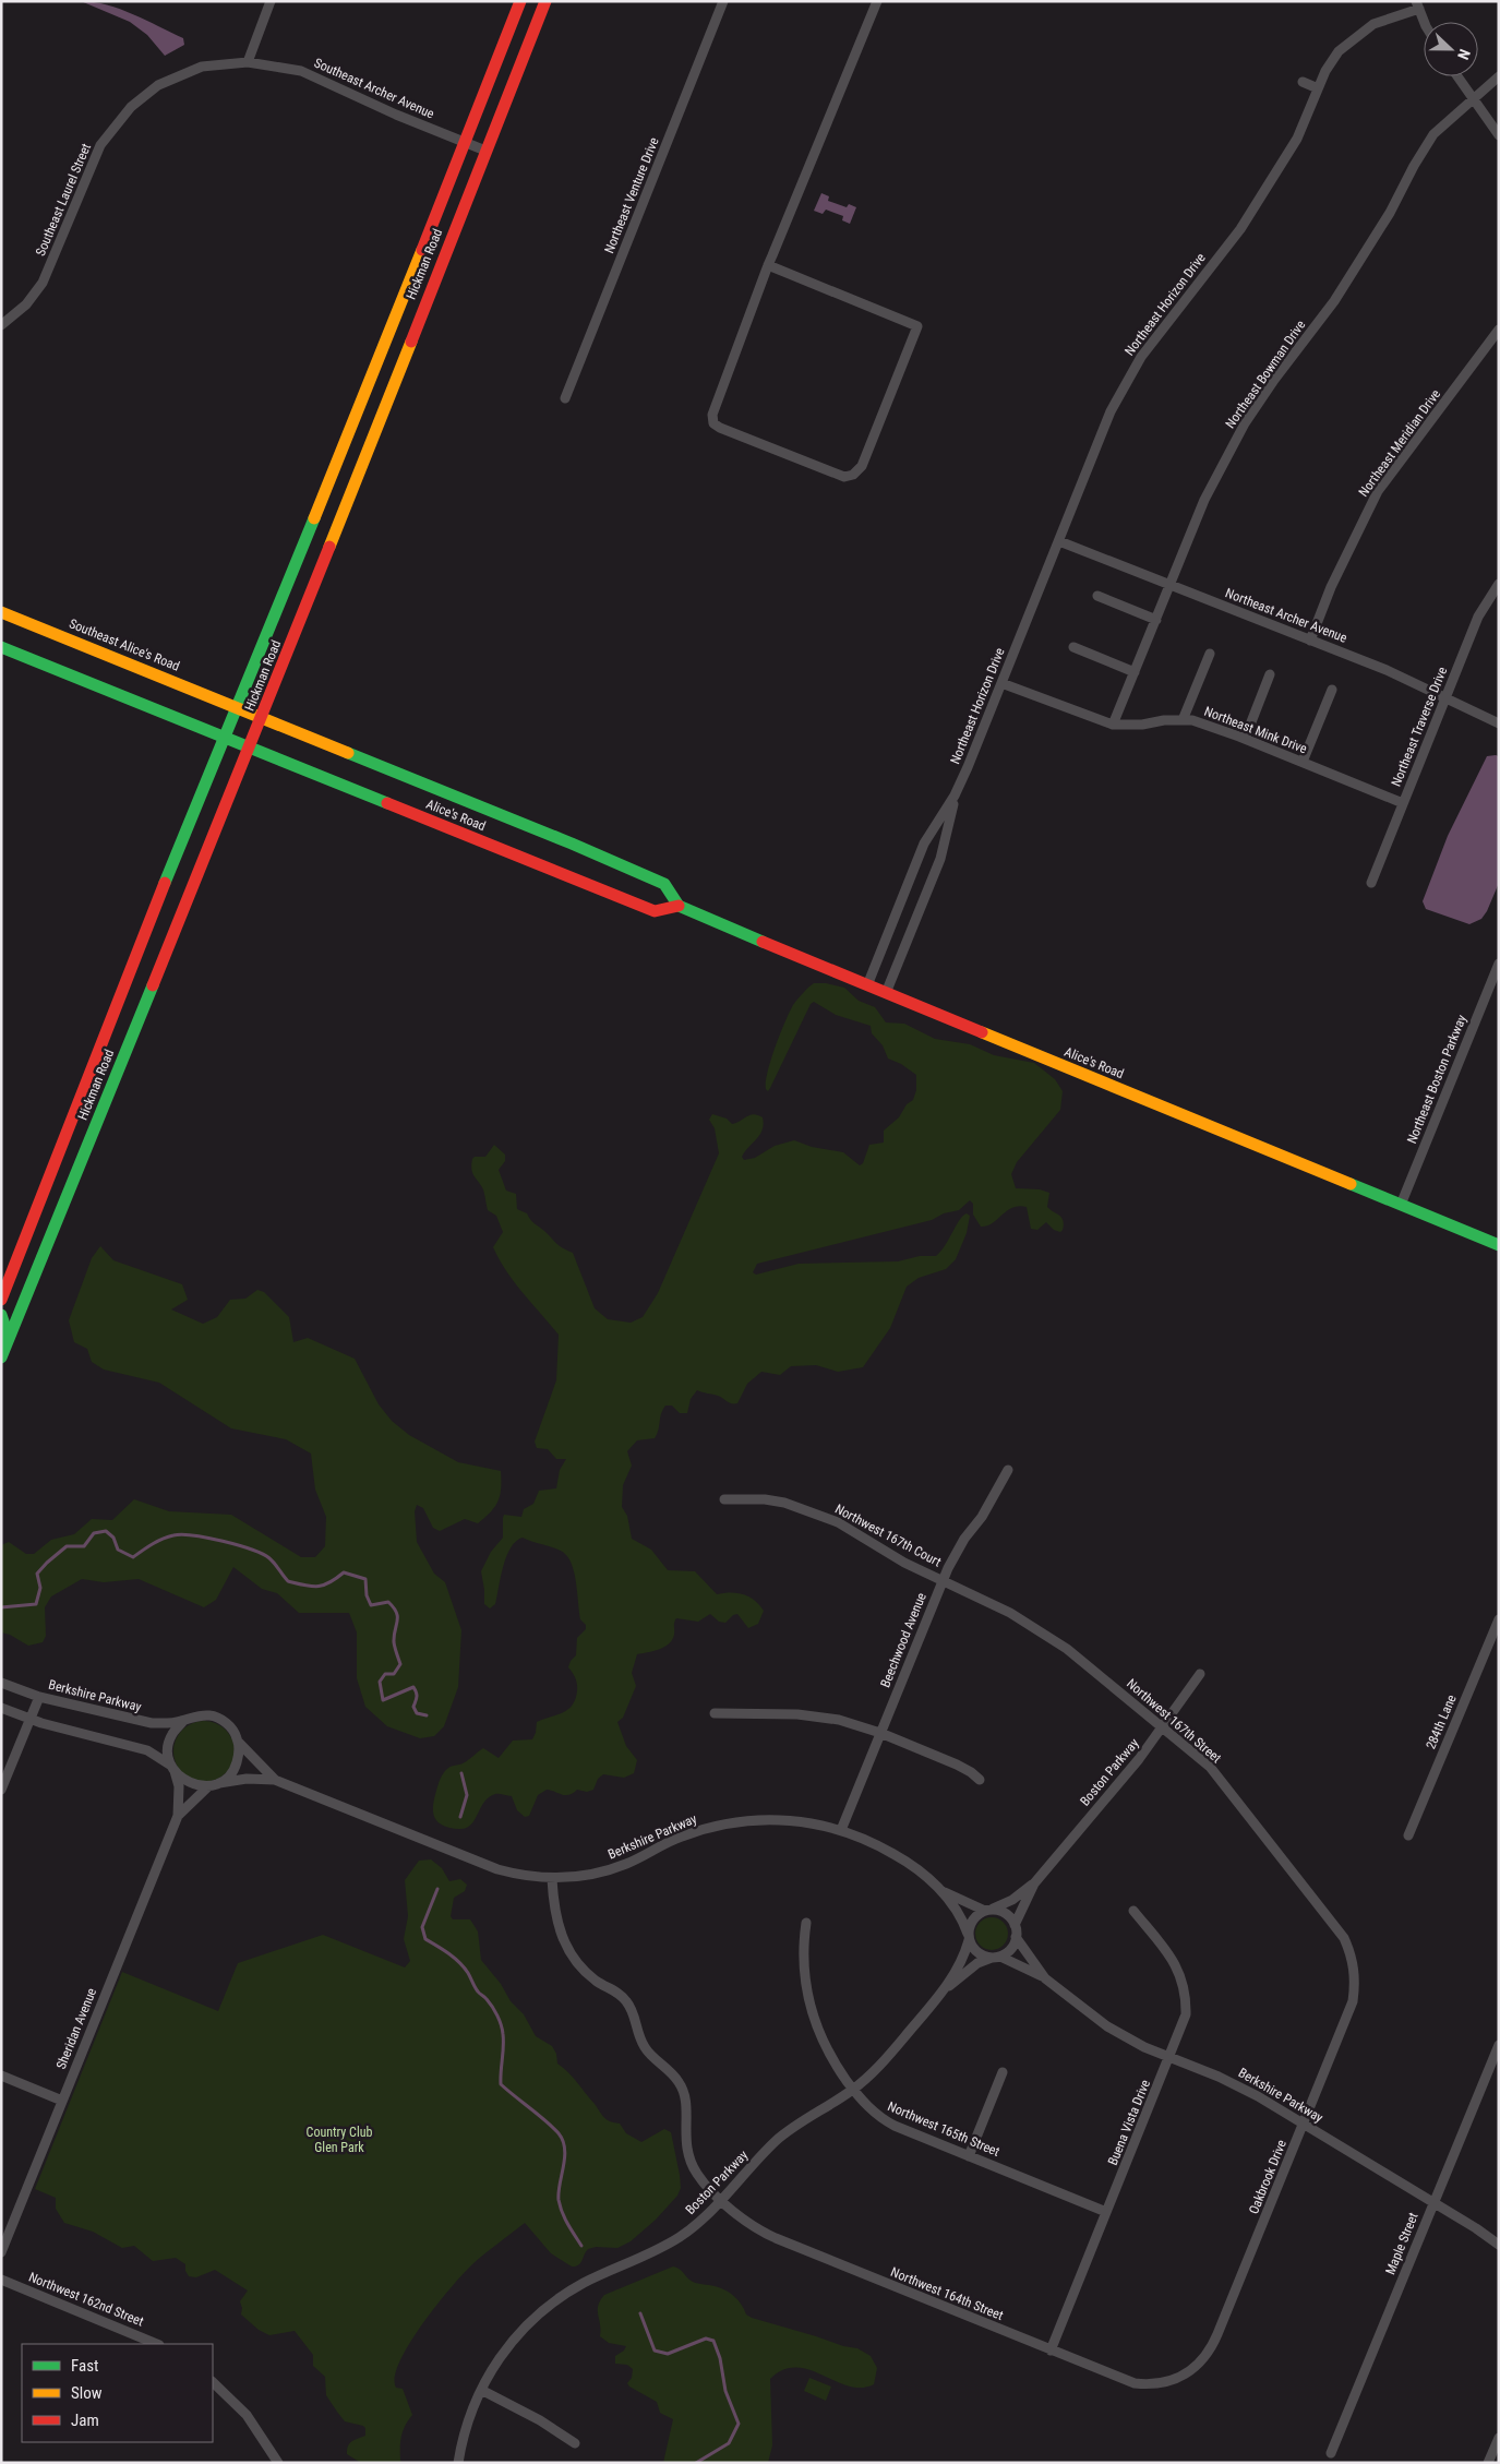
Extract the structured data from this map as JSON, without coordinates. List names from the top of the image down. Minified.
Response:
{"streets":{"main road":["Hickman Road","Southeast Alice's Road","Alice's Road"],"street":["Southeast Archer Avenue","Northeast Venture Drive","Southeast Laurel Street","Northeast Horizon Drive","Northeast Bowman Drive","Northeast Meridian Drive","Northeast Archer Avenue","Northeast Traverse Drive","Northeast Mink Drive","Northeast Boston Parkway","Northwest 167th Court","Beechwood Avenue","Berkshire Parkway","Northwest 167th Street","284th Lane","Boston Parkway","Sheridan Avenue","Buena Vista Drive","Northwest 165th Street","Oakbrook Drive","Maple Street","Northwest 164th Street","Northwest 162nd Street"]},"crossings":[["Southeast Archer Avenue","Southeast Laurel Street"],["Southeast Archer Avenue","Hickman Road"],["Hickman Road","Southeast Alice's Road"],["Hickman Road","Alice's Road"],["Northeast Horizon Drive","Northeast Archer Avenue"],["Northeast Horizon Drive","Northeast Mink Drive"],["Northeast Horizon Drive","Alice's Road"],["Northeast Bowman Drive","Northeast Archer Avenue"],["Northeast Bowman Drive","Northeast Mink Drive"],["Northeast Meridian Drive","Northeast Archer Avenue"],["Northeast Archer Avenue","Northeast Traverse Drive"],["Southeast Alice's Road","Alice's Road"],["Northeast Traverse Drive","Northeast Mink Drive"],["Alice's Road","Northeast Boston Parkway"],["Northwest 167th Court","Beechwood Avenue"],["Northwest 167th Court","Northwest 167th Street"],["Beechwood Avenue","Berkshire Parkway"],["Beechwood Avenue","Northwest 167th Street"],["Berkshire Parkway","Boston Parkway"],["Berkshire Parkway","Sheridan Avenue"],["Berkshire Parkway","Buena Vista Drive"],["Berkshire Parkway","Oakbrook Drive"],["Berkshire Parkway","Maple Street"],["Berkshire Parkway","Northwest 164th Street"],["Northwest 167th Street","Boston Parkway"],["Northwest 167th Street","Oakbrook Drive"],["Boston Parkway","Northwest 165th Street"],["Boston Parkway","Northwest 164th Street"],["Buena Vista Drive","Northwest 165th Street"],["Buena Vista Drive","Northwest 164th Street"],["Oakbrook Drive","Northwest 164th Street"]],"parks":["Country Club Glen Park"],"legend":["Fast","Slow","Jam"],"north":"right"}
